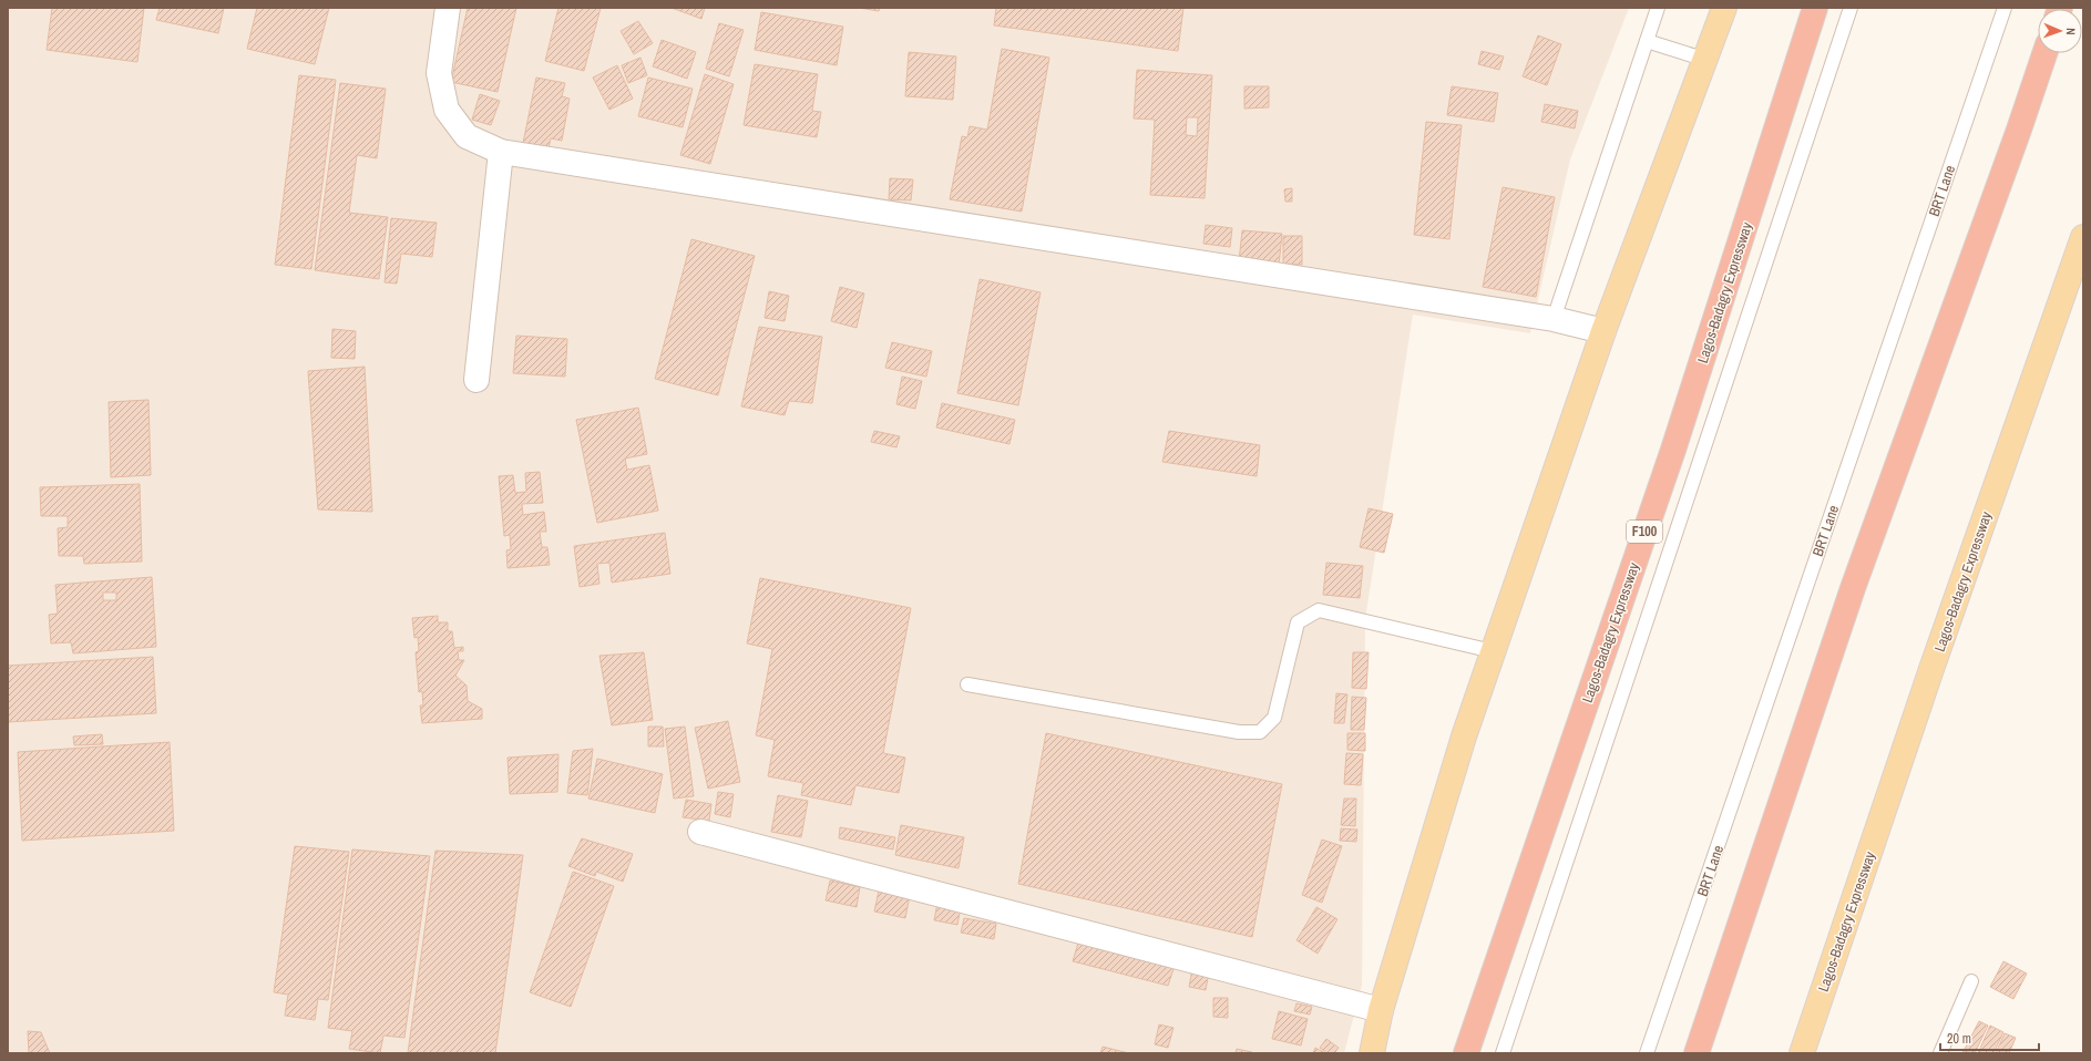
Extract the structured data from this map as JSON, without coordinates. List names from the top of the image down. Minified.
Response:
{"streets":{"highway":["Lagos-Badagry Expressway","F100"],"lane":["BRT Lane"]},"scale_bar":"20 m","north":"right"}
